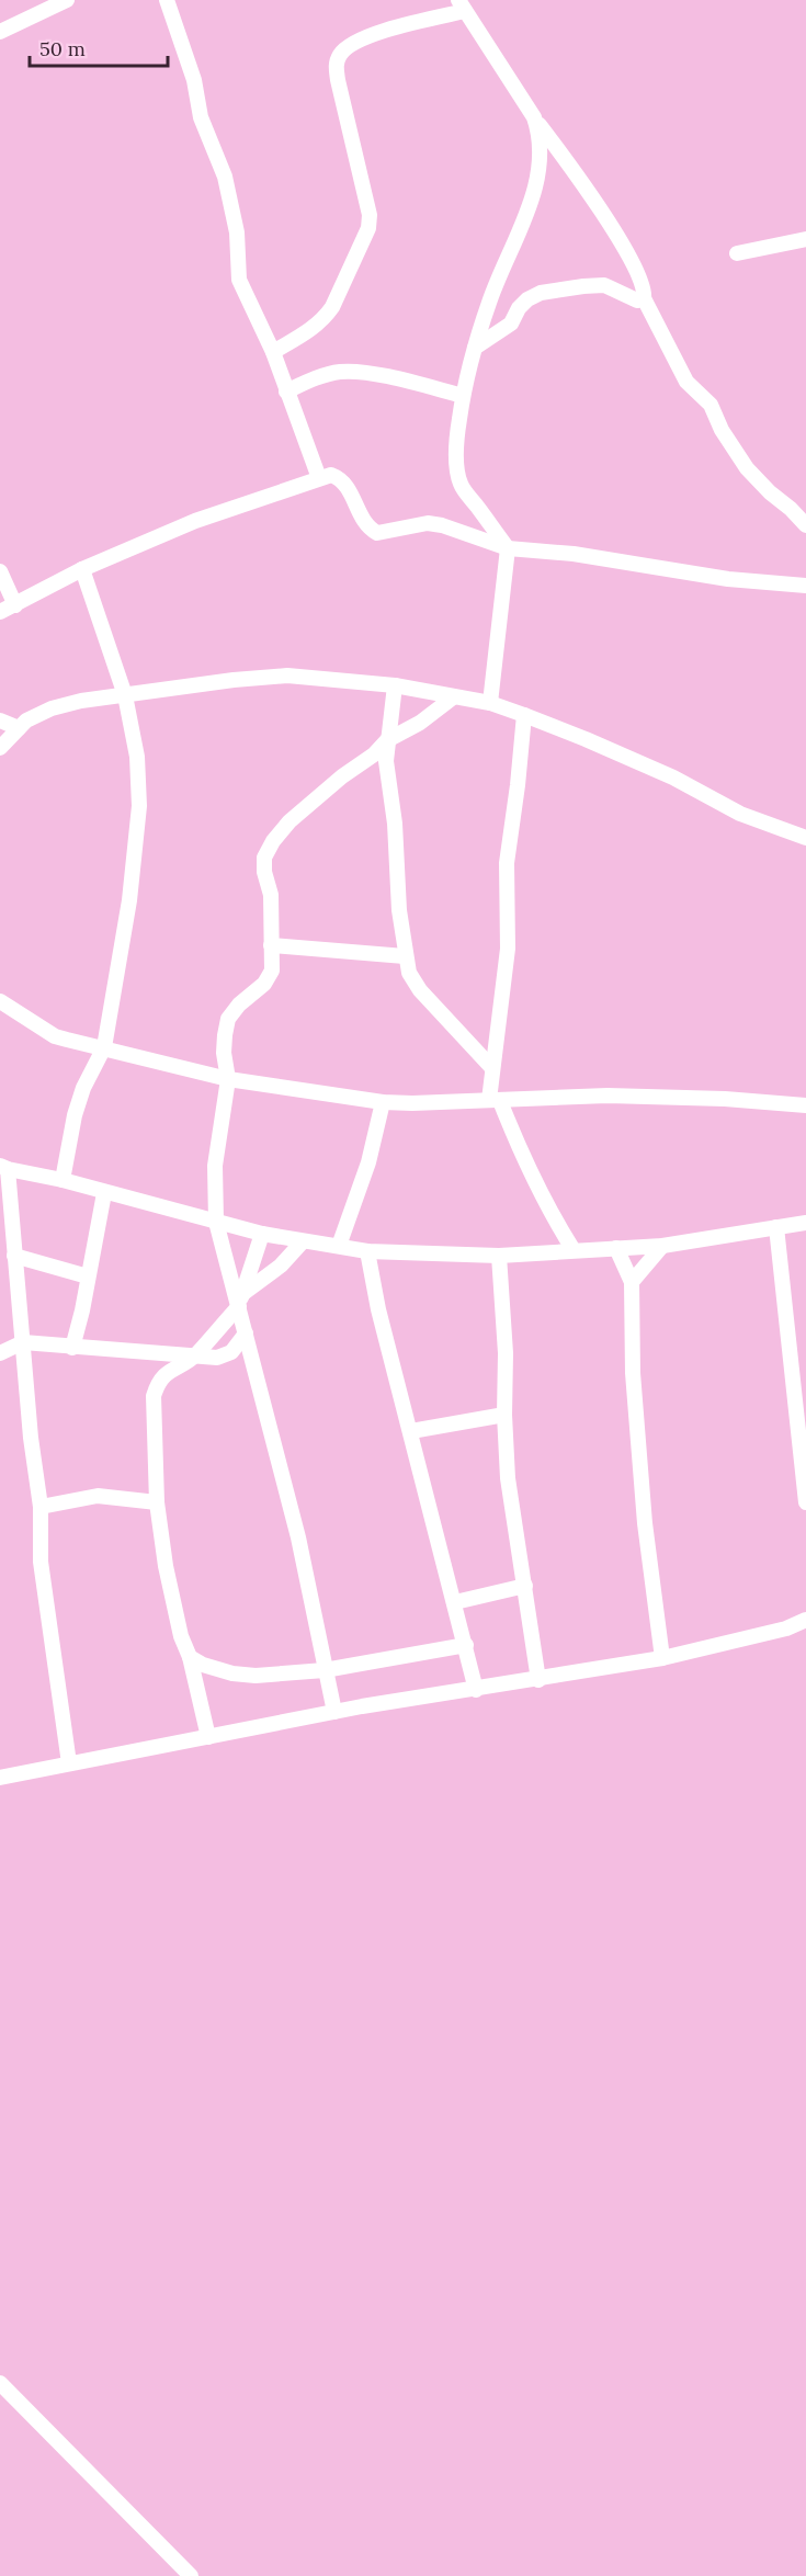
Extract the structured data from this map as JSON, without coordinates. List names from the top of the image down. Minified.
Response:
{"scale_bar":"50 m"}
